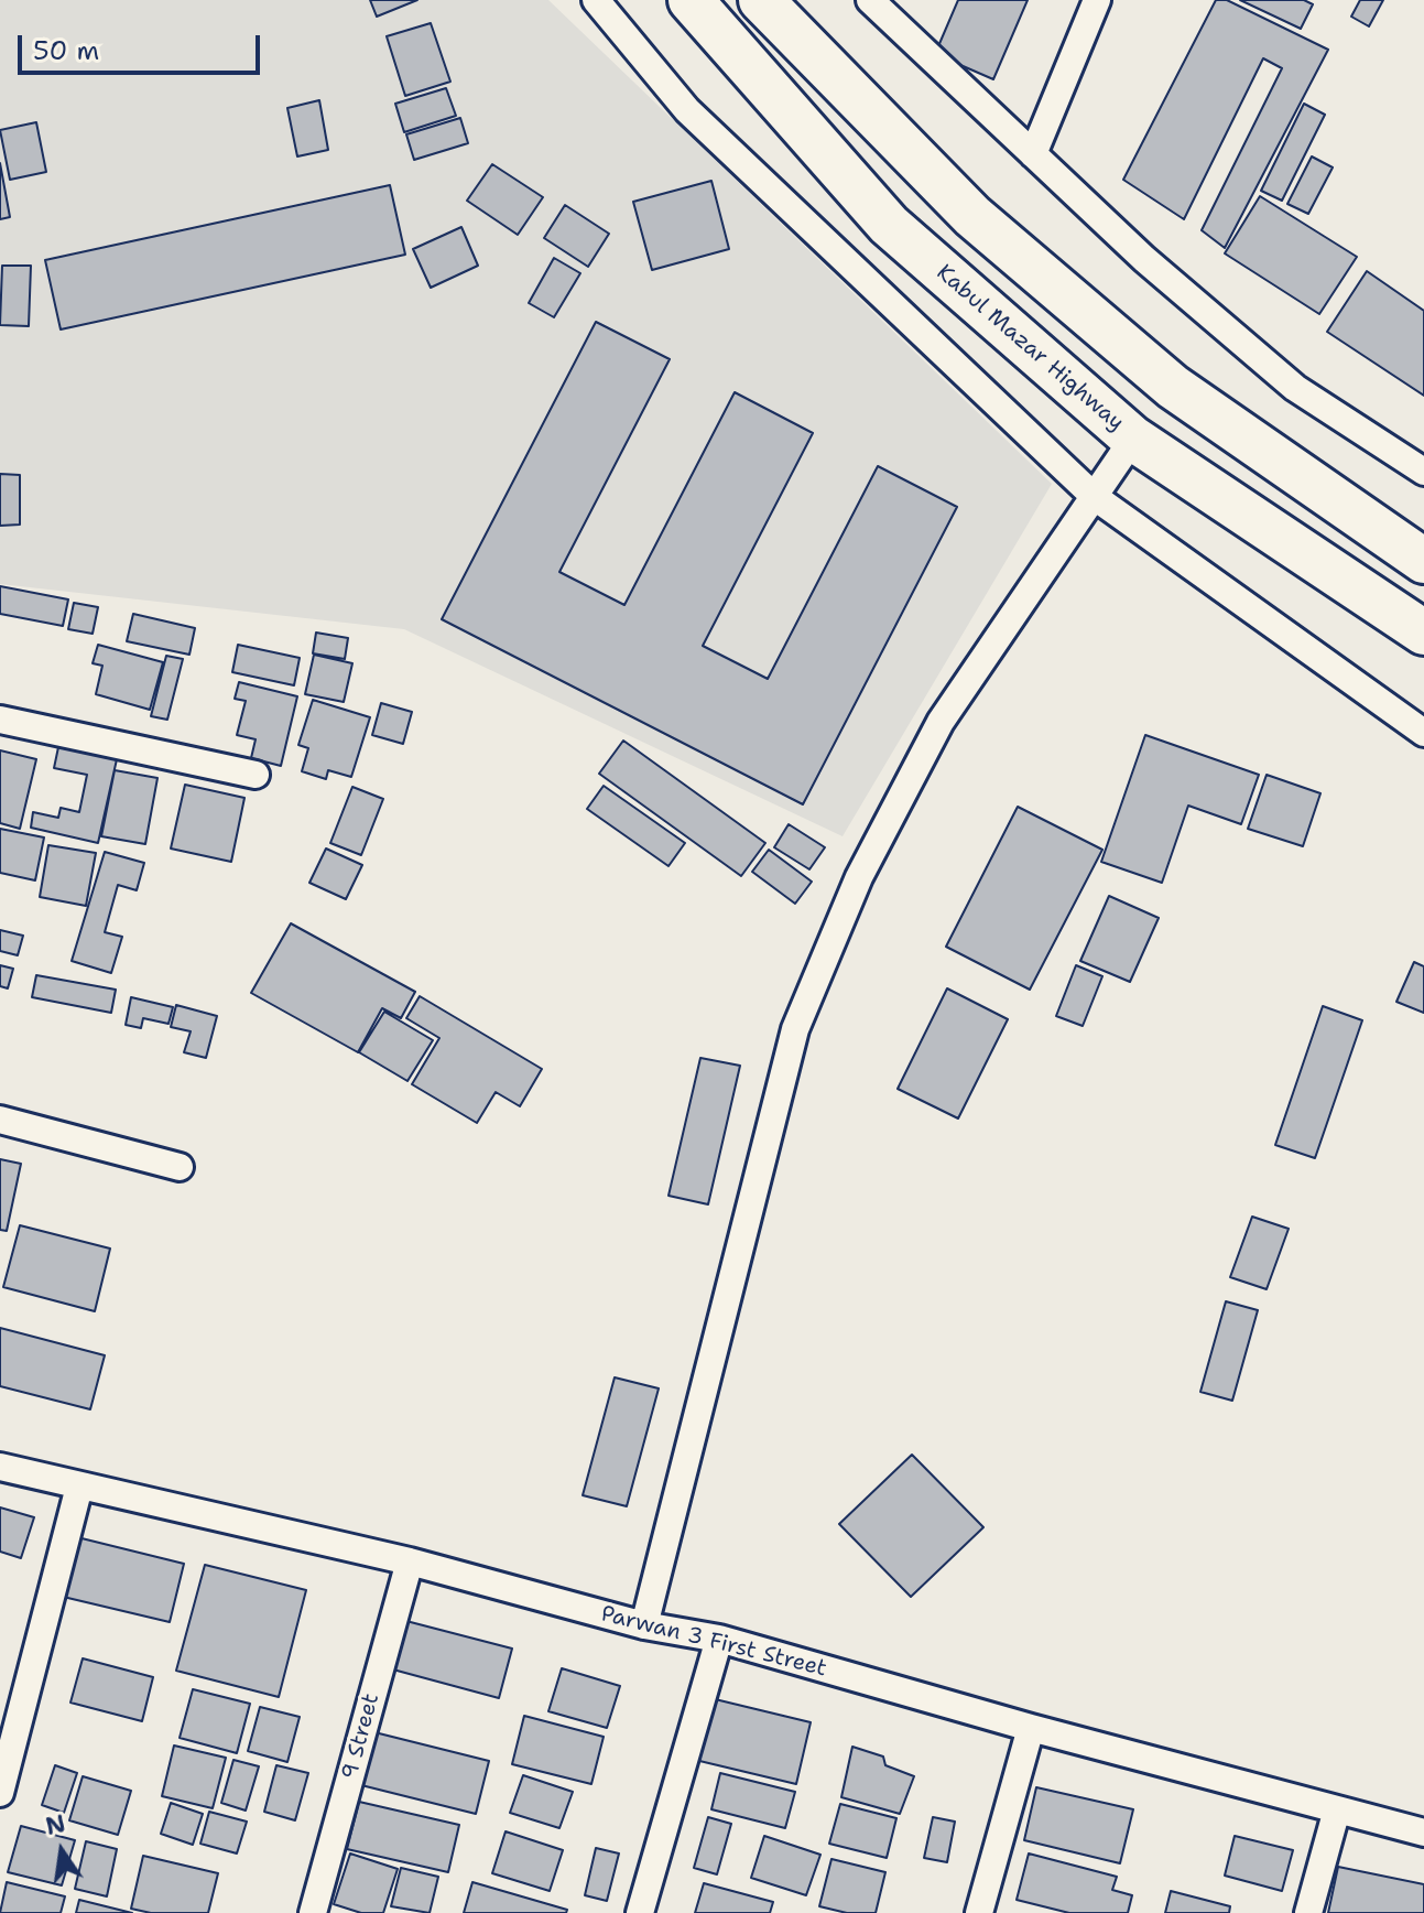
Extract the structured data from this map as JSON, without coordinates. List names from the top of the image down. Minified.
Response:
{"streets":{"highway":["Kabul Mazar Highway"],"street":["Parwan 3 First Street","9 Street"]},"crossings":[["Parwan 3 First Street","9 Street"]],"scale_bar":"50 m","north":"top"}
